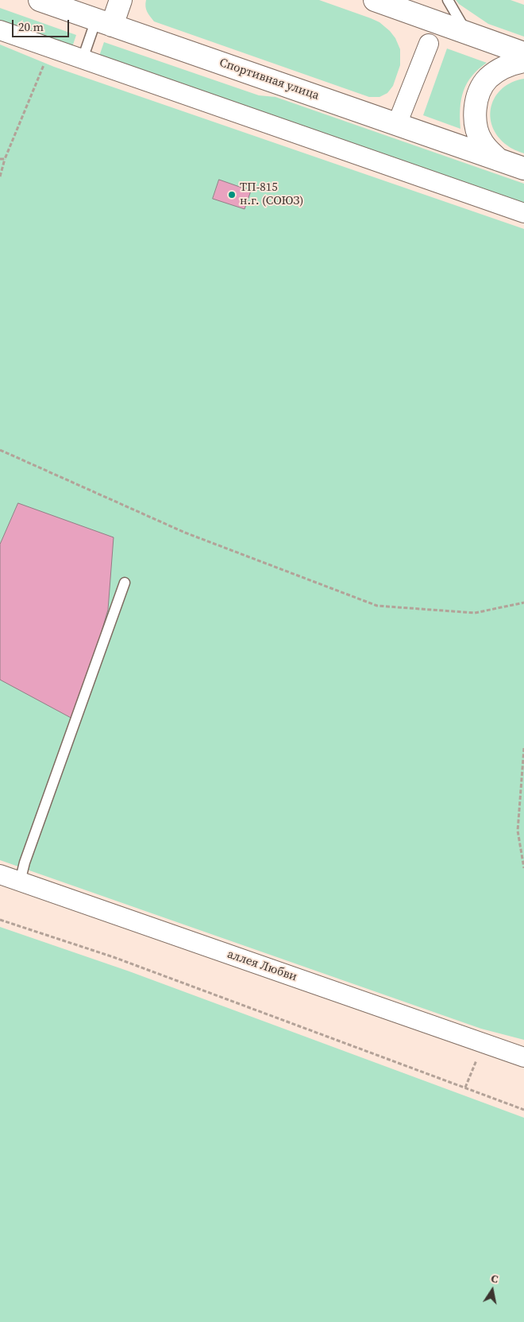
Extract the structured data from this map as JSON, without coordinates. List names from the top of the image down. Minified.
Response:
{"streets":{"main road":["Спортивная улица"],"street":["аллея Любви"]},"places":["ТП-815 н.г. (СОЮЗ)"],"scale_bar":"20 m","north":"top"}
